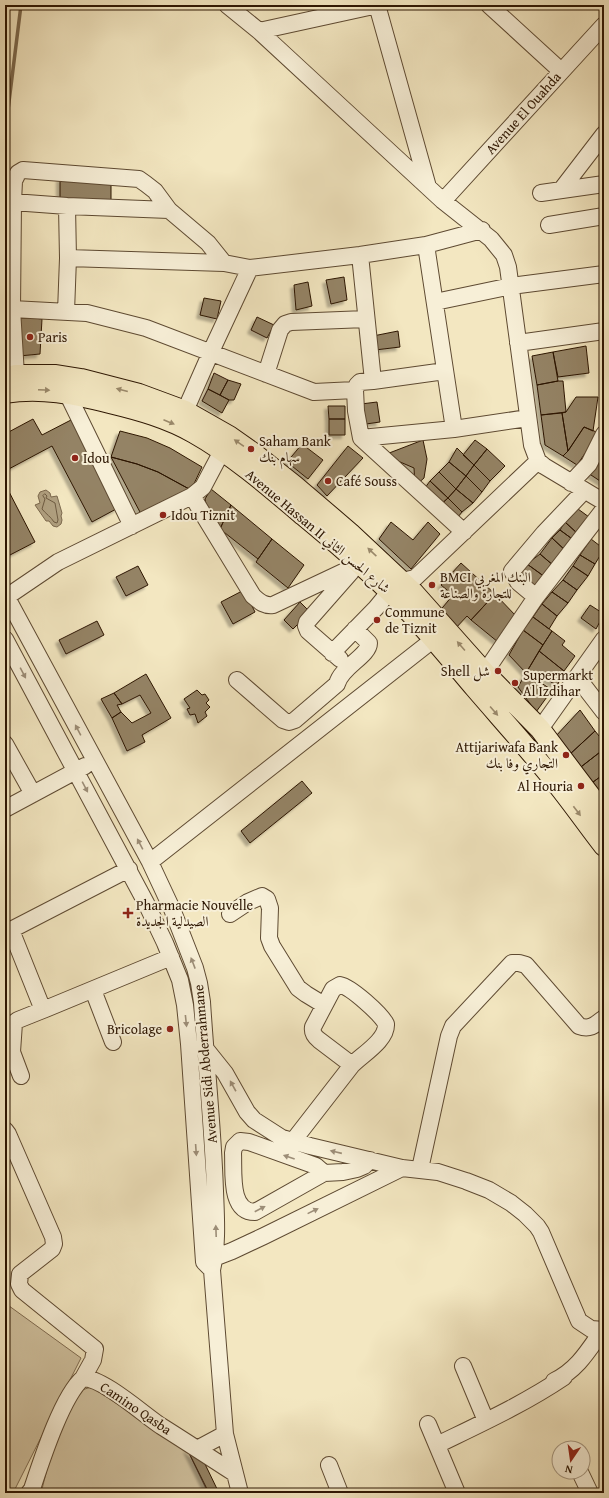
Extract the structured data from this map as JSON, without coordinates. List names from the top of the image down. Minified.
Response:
{"streets":{"main road":["Avenue Hassan II شارع الحسن الثاني"],"street":["Avenue El Ouahda","Avenue Sidi Abderrahmane","Camino Qasba"]},"crossings":[["Avenue Sidi Abderrahmane","Camino Qasba"]],"places":{"other":["Paris","Saham Bank سهام بنك","Idou","Café Souss","Idou Tiznit","BMCI البنك المغربي للتجارة والصناعة","Commune de Tiznit","Shell شل","Supermarkt Al Izdihar","Attijariwafa Bank التجاري وفا بنك","Al Houria","Bricolage"],"health":["Pharmacie Nouvelle الصيدلية الجديدة"]},"north":"bottom"}
